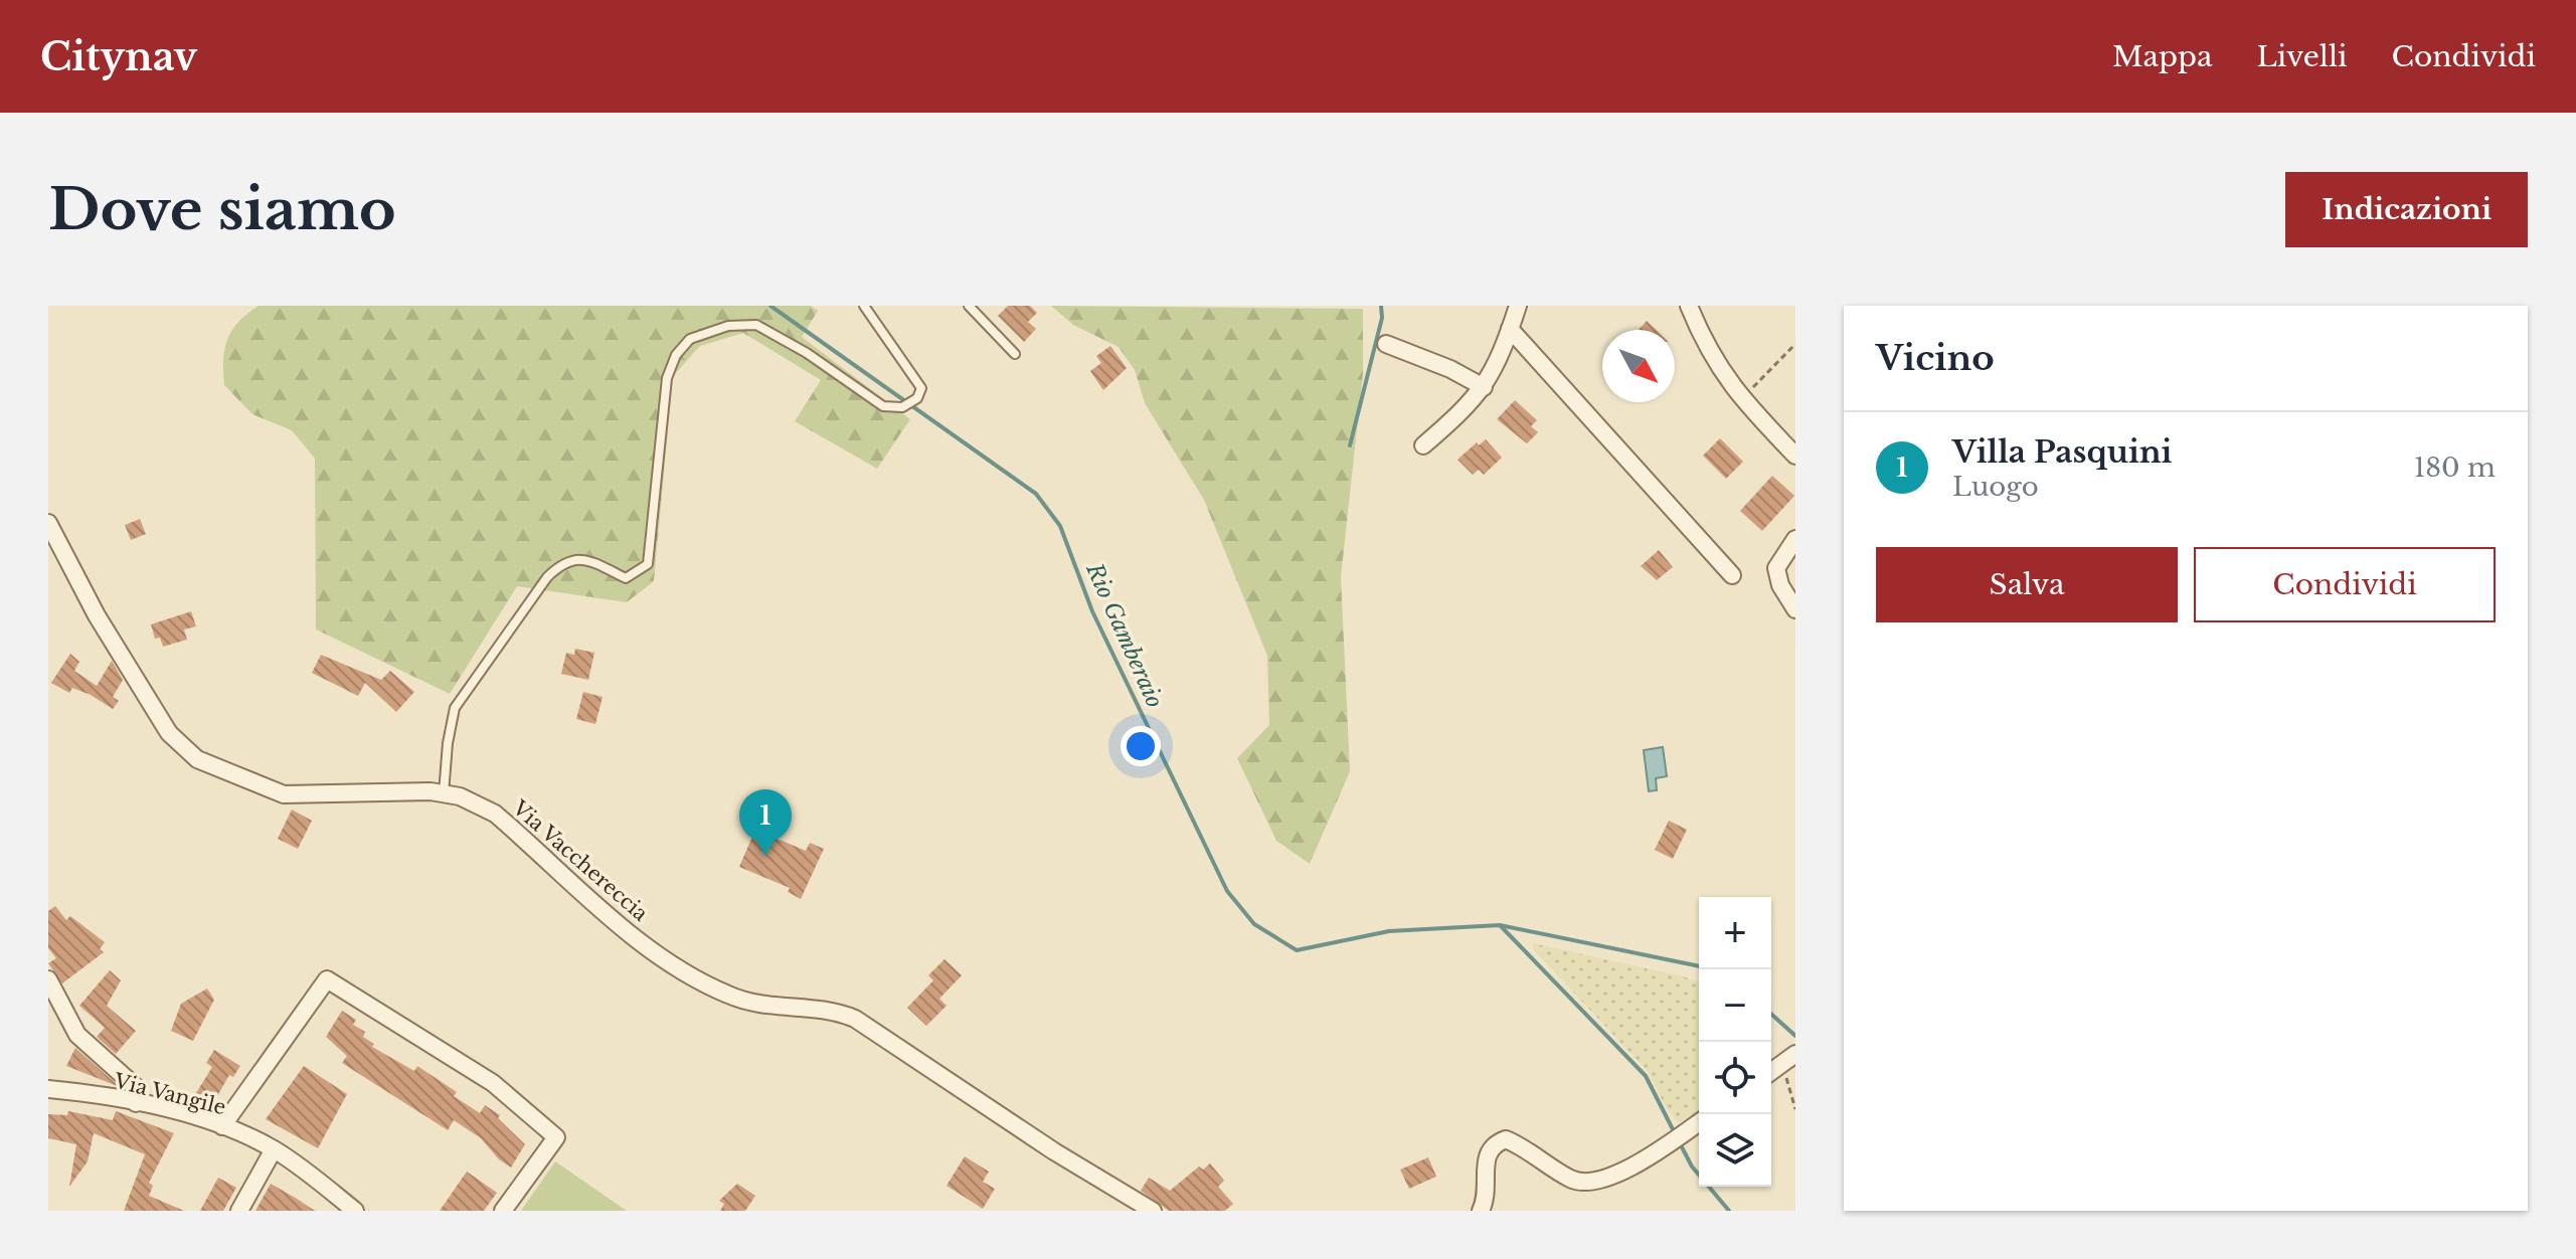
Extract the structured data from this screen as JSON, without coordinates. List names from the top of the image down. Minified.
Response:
{"streets":{"street":["Via Vacchereccia","Via Vangile"]},"water":["Rio Gamberaio"],"north":"bottom right","page":{"header":"Citynav","nav":["Mappa","Livelli","Condividi"],"buttons":["Indicazioni",["Salva","Condividi"]],"title":"Dove siamo","heading":"Vicino","list":[{"mark":"1","name":"Villa Pasquini","note":"Luogo","value":"180 m"}],"pins":"1","map_buttons":["+","−"]}}
